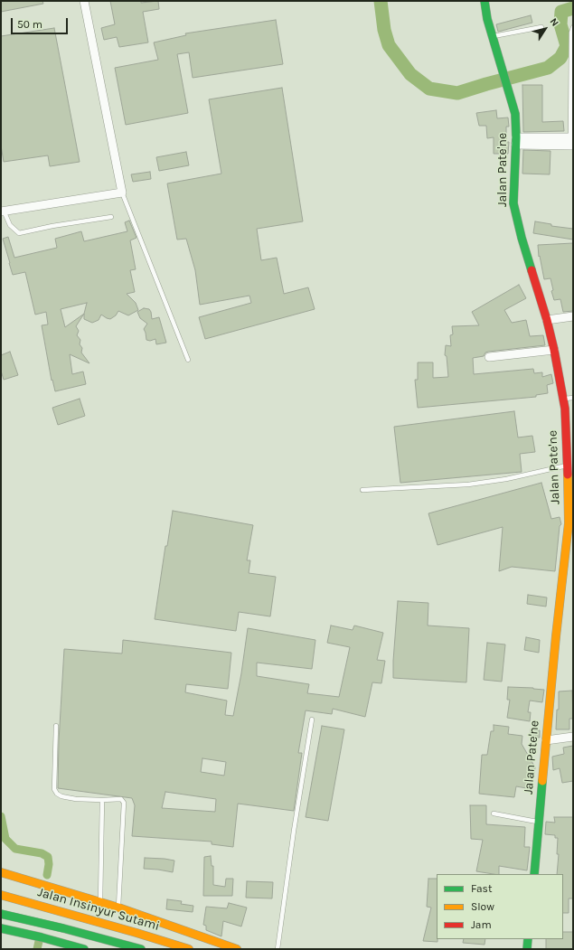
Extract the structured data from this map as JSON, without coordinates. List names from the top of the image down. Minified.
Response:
{"streets":{"main road":["Jalan Pate'ne","Jalan Insinyur Sutami"]},"legend":["Fast","Slow","Jam"],"scale_bar":"50 m","north":"top right"}
